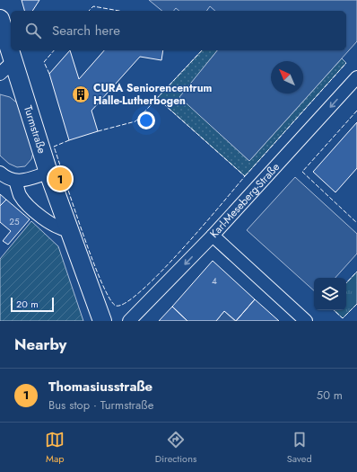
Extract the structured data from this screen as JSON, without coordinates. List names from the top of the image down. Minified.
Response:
{"streets":{"street":["Turmstraße","Karl-Meseberg-Straße"]},"one_way":["Karl-Meseberg-Straße"],"places":{"building":["CURA Seniorencentrum Halle-Lutherbogen"]},"house_numbers":["25","4"],"scale_bar":"20 m","north":"top left","page":{"search":"Search here","pins":"1","scale":"20 m","heading":"Nearby","list":[{"mark":"1","name":"Thomasiusstraße","note":"Bus stop · Turmstraße","value":"50 m"}],"nav":["Map","Directions","Saved"]}}
